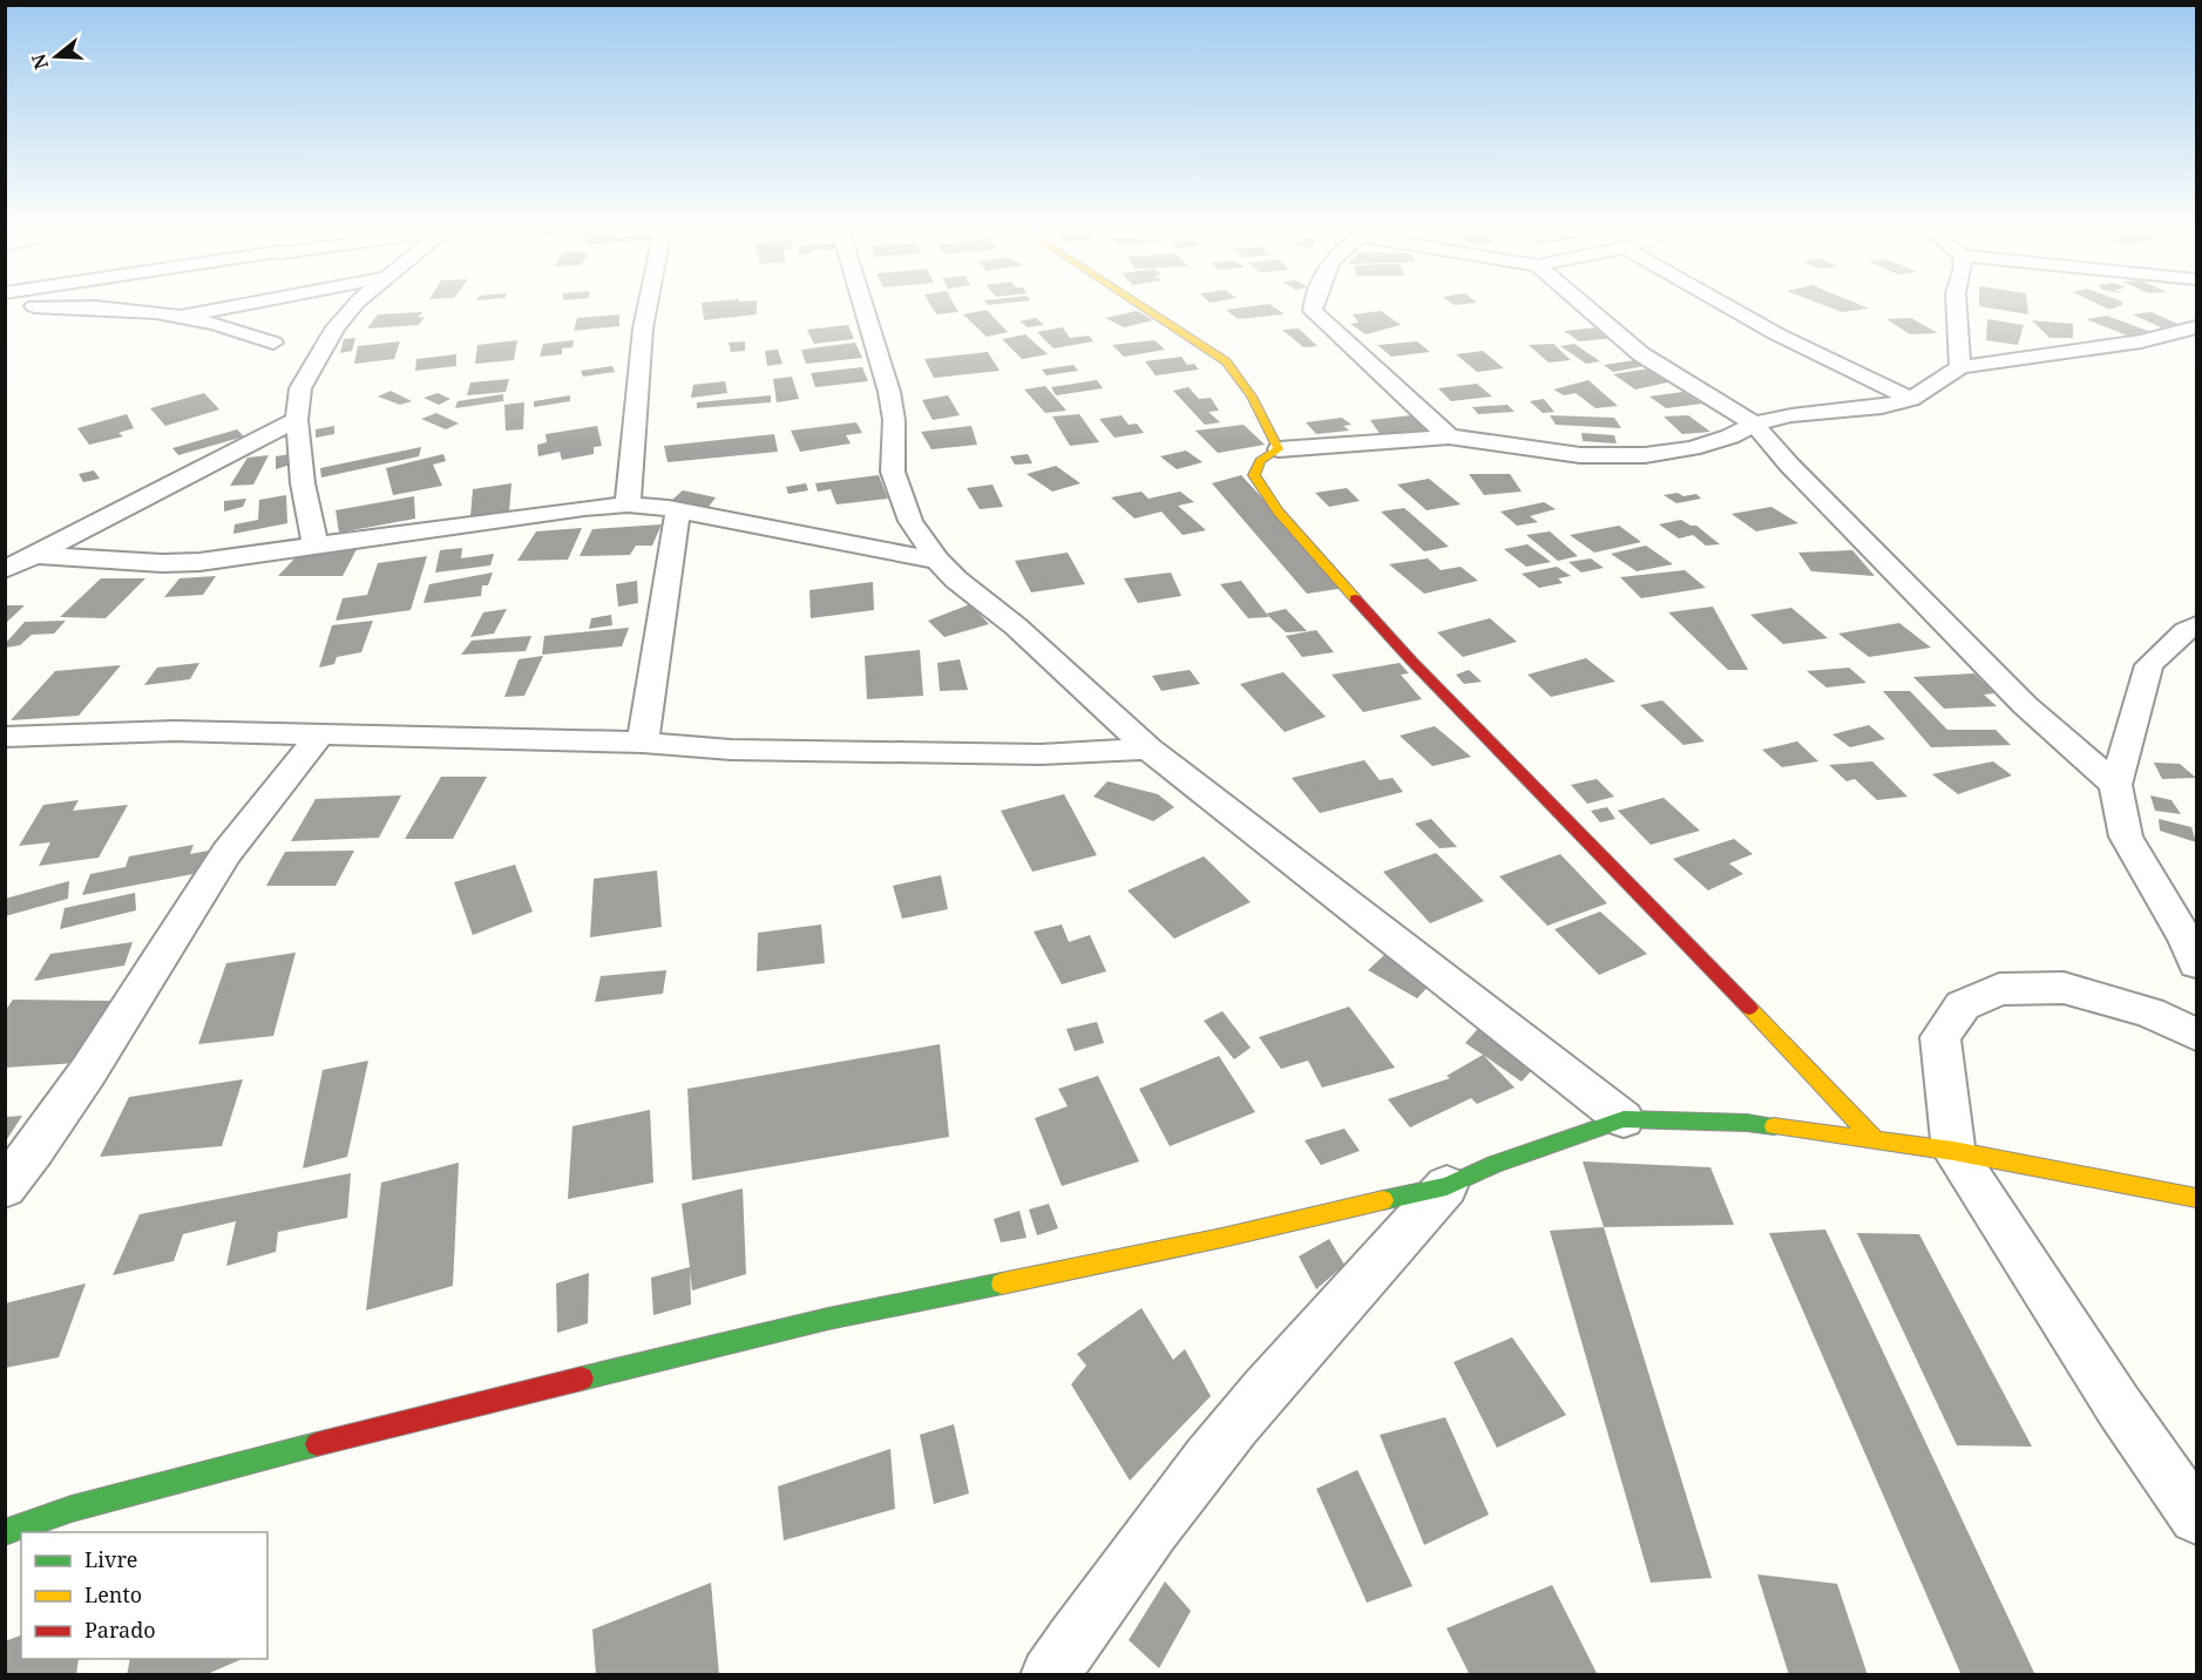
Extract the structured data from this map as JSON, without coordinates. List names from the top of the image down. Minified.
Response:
{"legend":["Livre","Lento","Parado"],"north":"left"}
